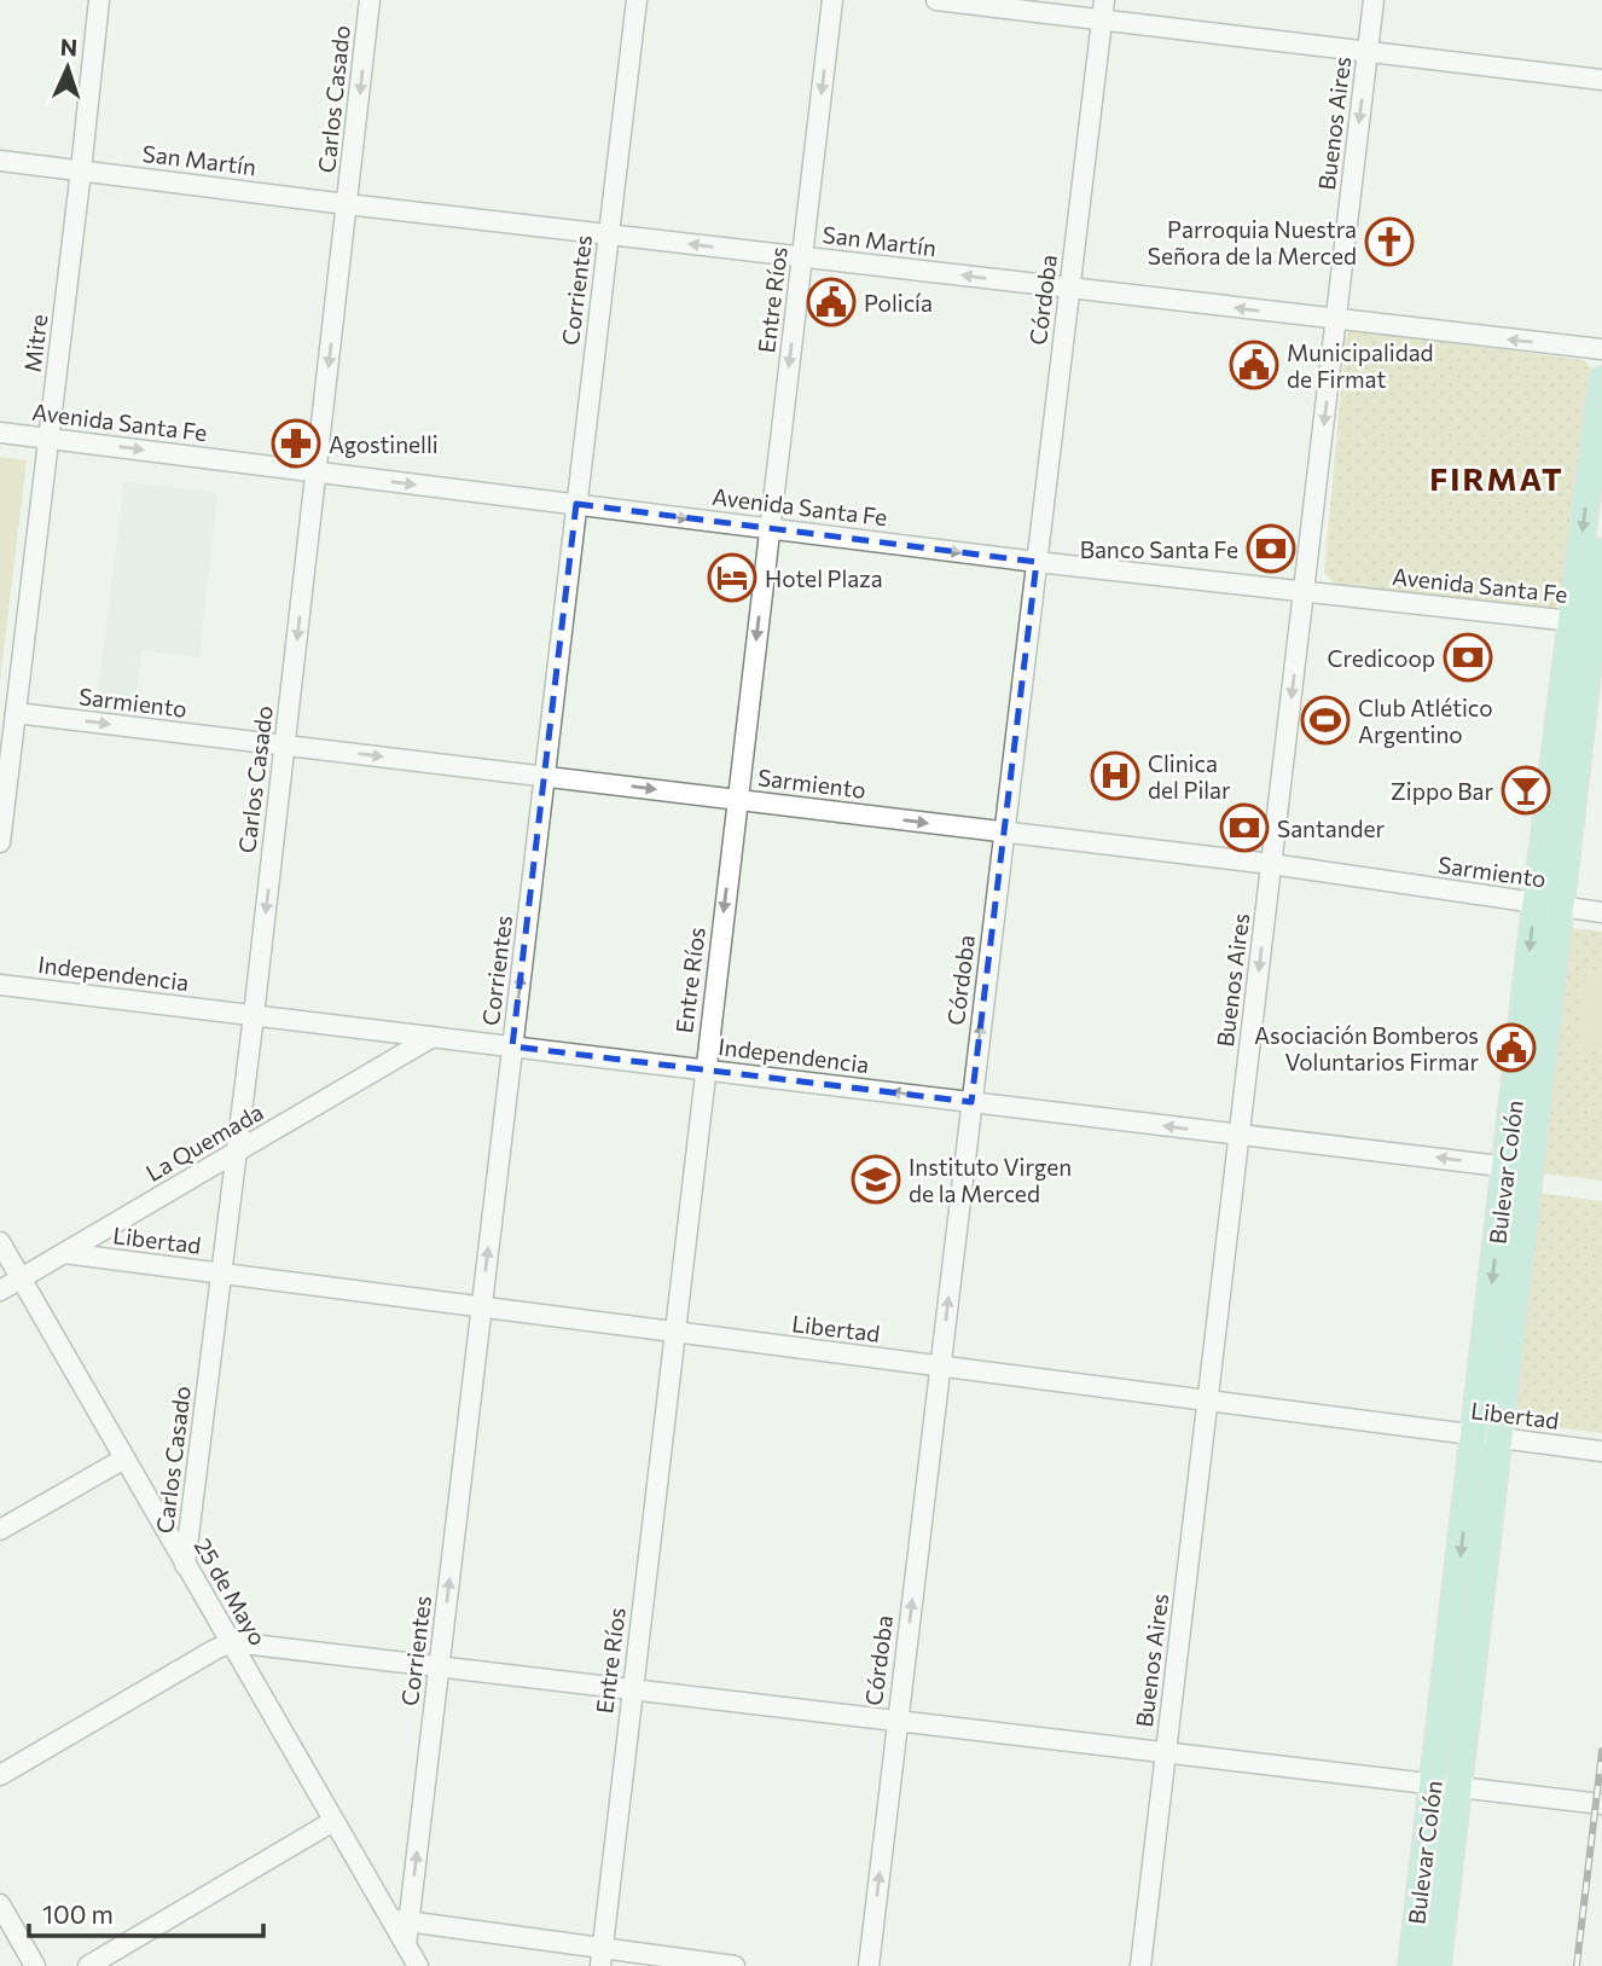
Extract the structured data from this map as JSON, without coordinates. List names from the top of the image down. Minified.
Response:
{"streets":{"main road":["Bulevar Colón"],"street":["Carlos Casado","Buenos Aires","San Martín","Corrientes","Entre Ríos","Córdoba","Mitre","Avenida Santa Fe","Sarmiento","Independencia","La Quemada","Libertad","25 de Mayo"]},"crossings":[["Carlos Casado","San Martín"],["Carlos Casado","Avenida Santa Fe"],["Carlos Casado","Sarmiento"],["Carlos Casado","Independencia"],["Carlos Casado","La Quemada"],["Carlos Casado","Libertad"],["Carlos Casado","25 de Mayo"],["Buenos Aires","San Martín"],["Buenos Aires","Avenida Santa Fe"],["Buenos Aires","Sarmiento"],["Buenos Aires","Independencia"],["Buenos Aires","Libertad"],["San Martín","Corrientes"],["San Martín","Entre Ríos"],["San Martín","Córdoba"],["San Martín","Mitre"],["Corrientes","Avenida Santa Fe"],["Corrientes","Sarmiento"],["Corrientes","Independencia"],["Corrientes","Libertad"],["Corrientes","25 de Mayo"],["Entre Ríos","Avenida Santa Fe"],["Entre Ríos","Sarmiento"],["Entre Ríos","Independencia"],["Entre Ríos","Libertad"],["Córdoba","Avenida Santa Fe"],["Córdoba","Sarmiento"],["Córdoba","Independencia"],["Córdoba","Libertad"],["Mitre","Avenida Santa Fe"],["Mitre","Sarmiento"],["Avenida Santa Fe","Bulevar Colón"],["Sarmiento","Bulevar Colón"],["Independencia","La Quemada"],["Independencia","Bulevar Colón"],["La Quemada","Libertad"],["La Quemada","25 de Mayo"],["Bulevar Colón","Libertad"]],"one_way":["Carlos Casado","Buenos Aires","San Martín","Corrientes","Entre Ríos","Córdoba","Avenida Santa Fe","Sarmiento","Independencia"],"districts":["FIRMAT"],"places":{"church":["Parroquia Nuestra Señora de la Merced"],"public building":["Policía","Municipalidad de Firmat","Asociación Bomberos Voluntarios Firmar"],"pharmacy":["Agostinelli"],"bank":["Banco Santa Fe","Credicoop","Santander"],"hotel":["Hotel Plaza"],"sports":["Club Atlético Argentino"],"hospital":["Clinica del Pilar"],"bar":["Zippo Bar"],"school or university":["Instituto Virgen de la Merced"]},"scale_bar":"100 m","north":"top"}
